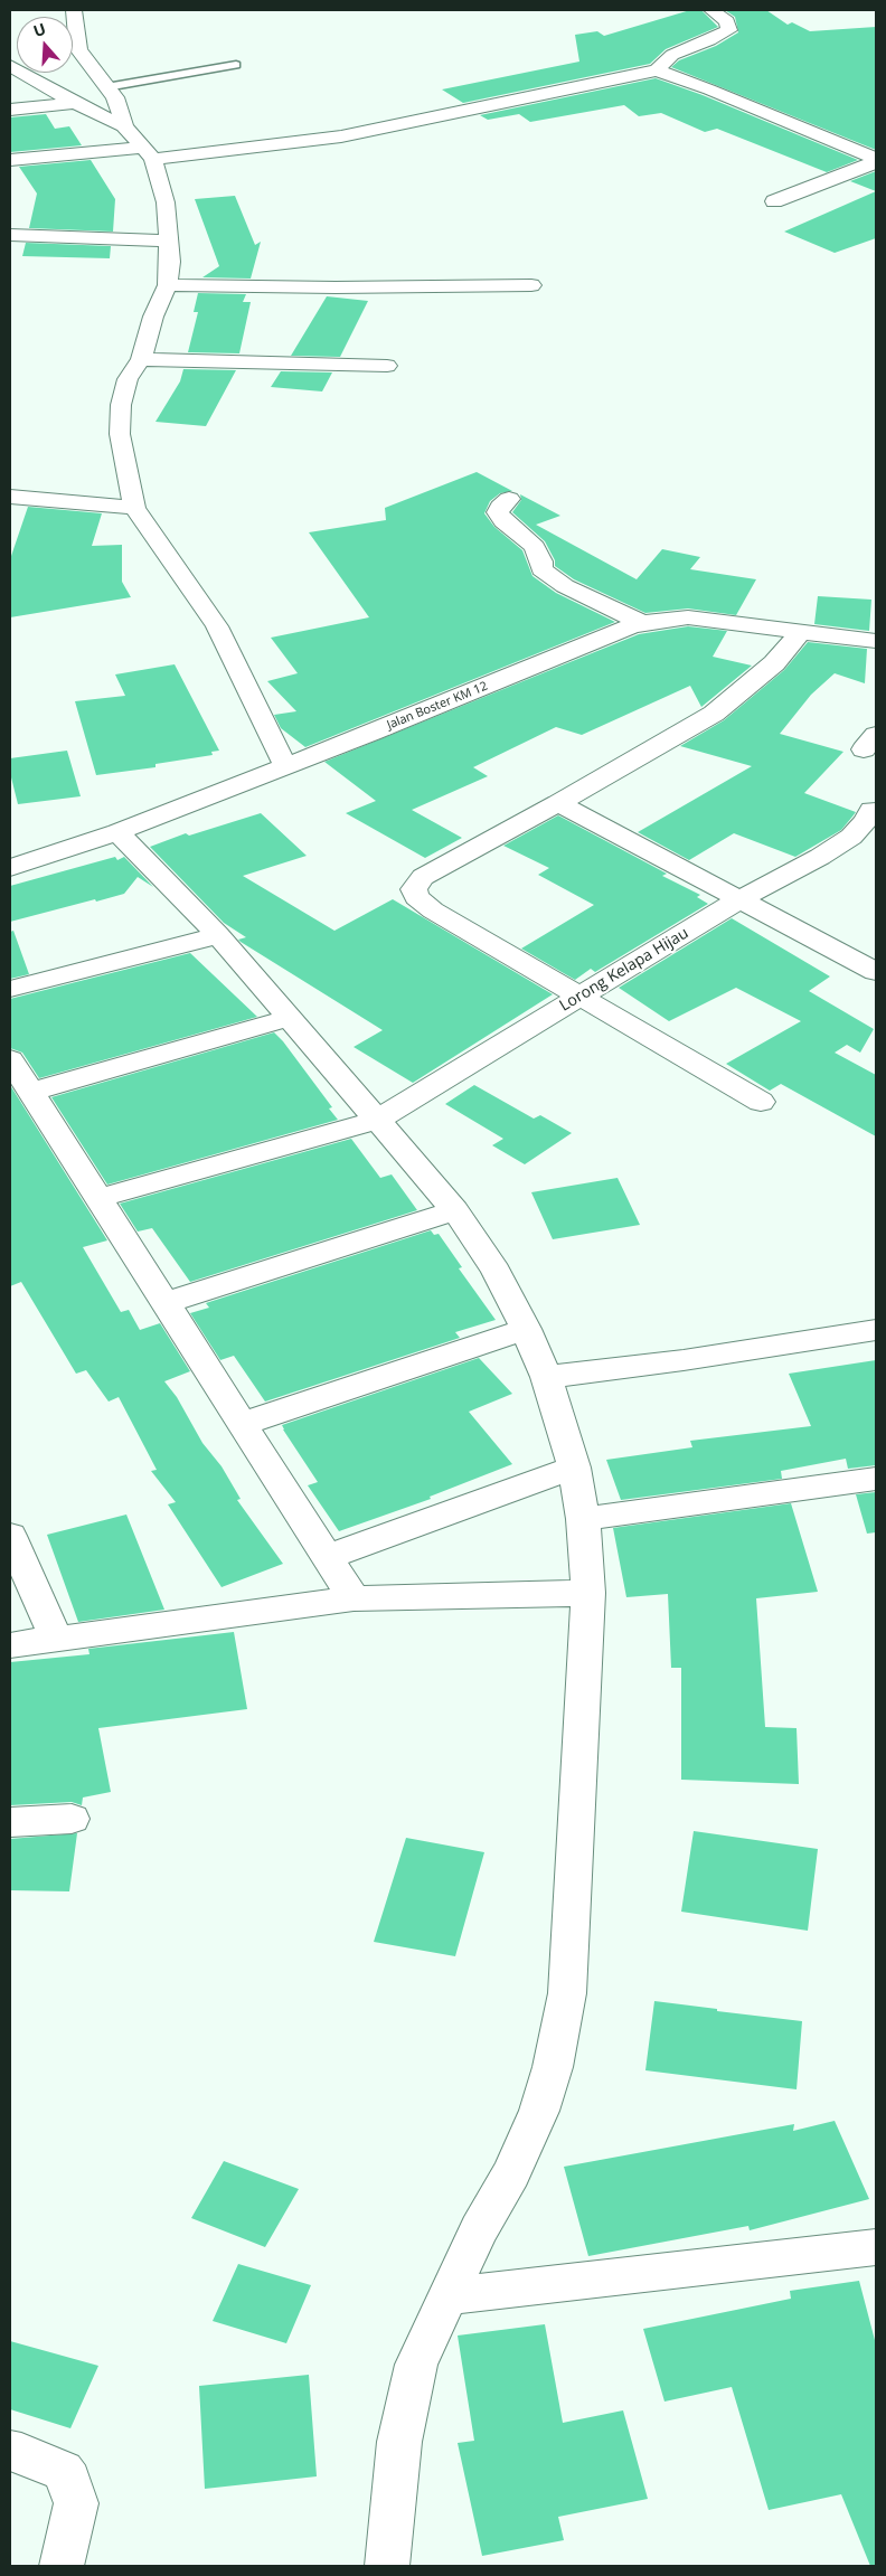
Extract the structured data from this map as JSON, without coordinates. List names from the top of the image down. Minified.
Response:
{"streets":{"street":["Jalan Boster KM 12","Lorong Kelapa Hijau"]},"north":"top"}
